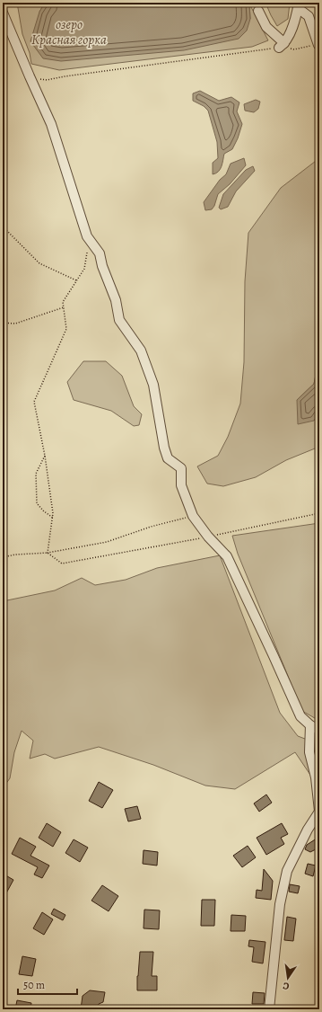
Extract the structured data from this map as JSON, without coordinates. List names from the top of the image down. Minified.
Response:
{"water":["озеро Красная горка"],"scale_bar":"50 m","north":"bottom"}
